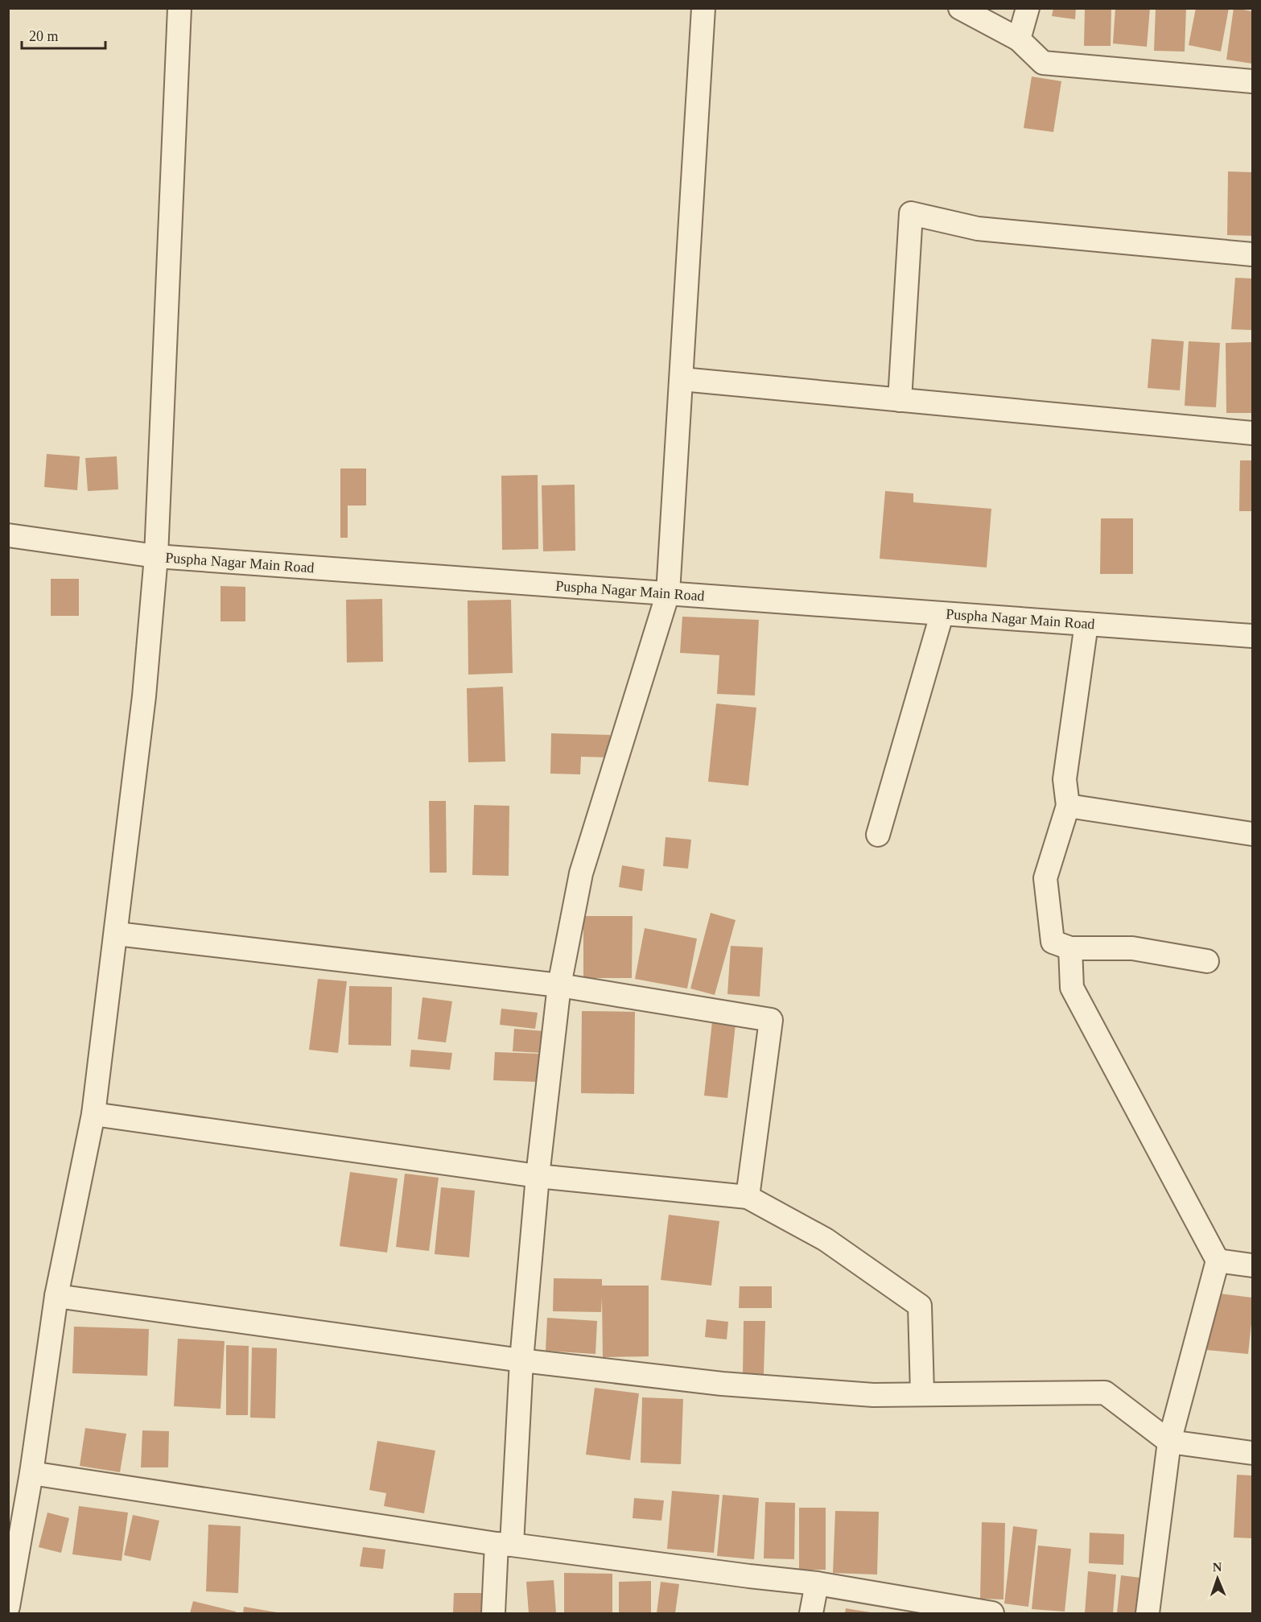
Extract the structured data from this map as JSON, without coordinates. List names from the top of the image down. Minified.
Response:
{"streets":{"street":["Puspha Nagar Main Road"]},"scale_bar":"20 m","north":"top"}
